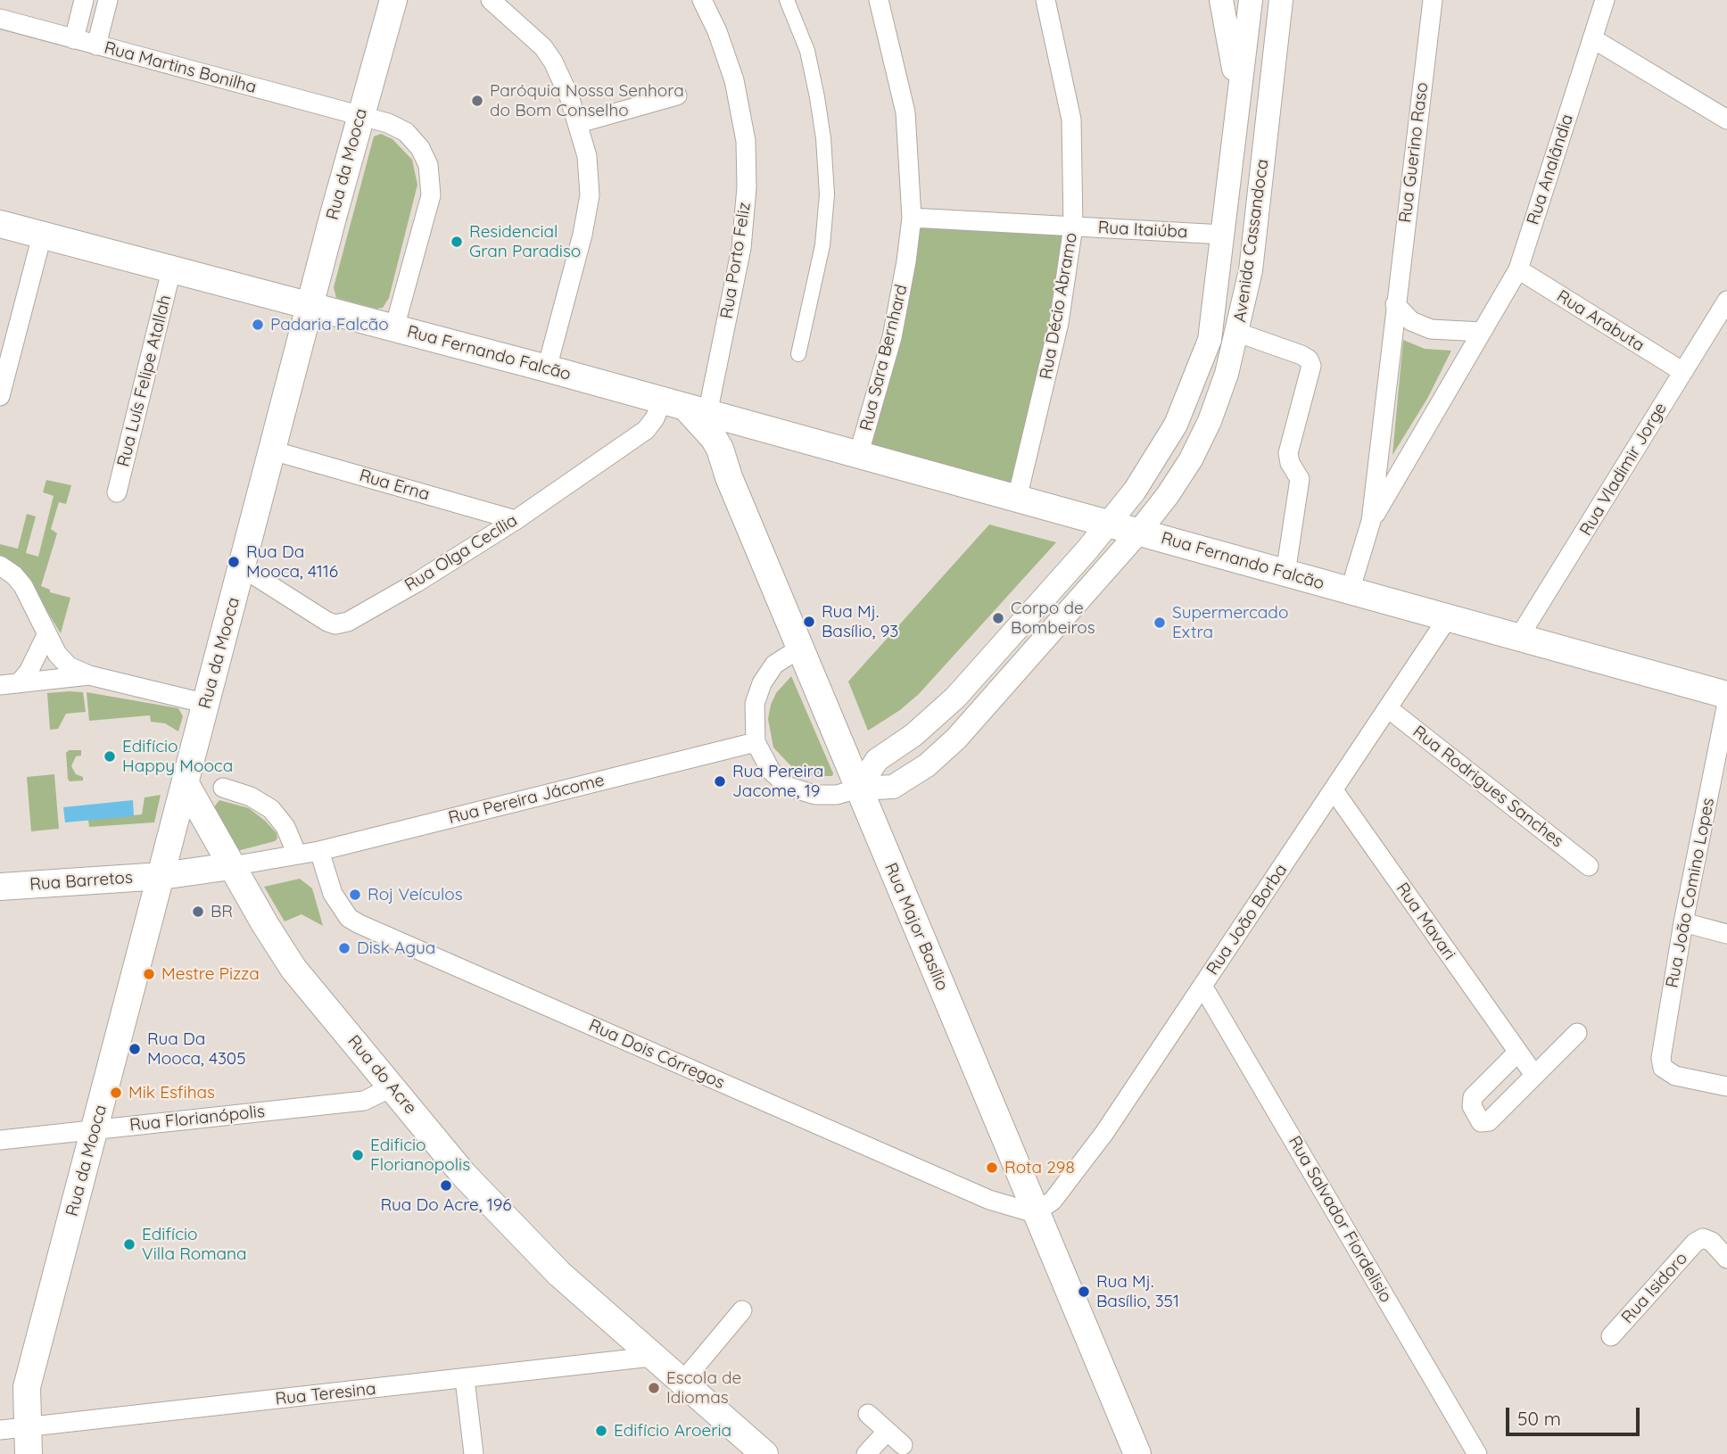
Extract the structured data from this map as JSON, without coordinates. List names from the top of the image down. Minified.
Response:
{"streets":{"main road":["Rua da Mooca","Rua Fernando Falcão","Rua Pereira Jácome","Rua Barretos","Rua Major Basílio","Rua do Acre"],"street":["Rua Martins Bonilha","Rua Guerino Raso","Rua Analândia","Rua Itaiúba","Avenida Cassandoca","Rua Porto Feliz","Rua Décio Abramo","Rua Arabuta","Rua Sara Bernhard","Rua Luís Felipe Atallah","Rua Vladimir Jorge","Rua Erna","Rua Olga Cecília","Rua Rodrigues Sanches","Rua João Comino Lopes","Rua João Borba","Rua Mavari","Rua Dois Córregos","Rua Florianópolis","Rua Salvador Fiordelisio","Rua Isidoro","Rua Teresina"]},"crossings":[["Rua Martins Bonilha","Rua da Mooca"],["Rua Martins Bonilha","Rua Fernando Falcão"],["Rua Guerino Raso","Rua Analândia"],["Rua da Mooca","Rua Fernando Falcão"],["Rua da Mooca","Rua Erna"],["Rua da Mooca","Rua Olga Cecília"],["Rua da Mooca","Rua Pereira Jácome"],["Rua da Mooca","Rua Barretos"],["Rua da Mooca","Rua do Acre"],["Rua da Mooca","Rua Florianópolis"],["Rua da Mooca","Rua Teresina"],["Rua Analândia","Rua Arabuta"],["Rua Itaiúba","Avenida Cassandoca"],["Rua Itaiúba","Rua Décio Abramo"],["Rua Itaiúba","Rua Sara Bernhard"],["Avenida Cassandoca","Rua Fernando Falcão"],["Avenida Cassandoca","Rua Major Basílio"],["Rua Porto Feliz","Rua Fernando Falcão"],["Rua Porto Feliz","Rua Olga Cecília"],["Rua Porto Feliz","Rua Major Basílio"],["Rua Décio Abramo","Rua Fernando Falcão"],["Rua Arabuta","Rua Vladimir Jorge"],["Rua Fernando Falcão","Rua Sara Bernhard"],["Rua Fernando Falcão","Rua Luís Felipe Atallah"],["Rua Fernando Falcão","Rua Vladimir Jorge"],["Rua Fernando Falcão","Rua Olga Cecília"],["Rua Fernando Falcão","Rua João Borba"],["Rua Fernando Falcão","Rua Major Basílio"],["Rua Erna","Rua Olga Cecília"],["Rua Olga Cecília","Rua Major Basílio"],["Rua Rodrigues Sanches","Rua João Borba"],["Rua Pereira Jácome","Rua Barretos"],["Rua Pereira Jácome","Rua Dois Córregos"],["Rua Pereira Jácome","Rua do Acre"],["Rua João Borba","Rua Mavari"],["Rua João Borba","Rua Major Basílio"],["Rua João Borba","Rua Dois Córregos"],["Rua João Borba","Rua Salvador Fiordelisio"],["Rua Major Basílio","Rua Dois Córregos"],["Rua do Acre","Rua Florianópolis"],["Rua do Acre","Rua Teresina"]],"places":["Paróquia Nossa Senhora do Bom Conselho","Residencial Gran Paradiso","Padaria Falcão","Rua Da Mooca, 4116","Corpo de Bombeiros","Rua Mj. Basílio, 93","Supermercado Extra","Edifício Happy Mooca","Rua Pereira Jacome, 19","Roj Veículos","BR","Disk Agua","Mestre Pizza","Rua Da Mooca, 4305","Mik Esfihas","Edificio Florianopolis","Rota 298","Rua Do Acre, 196","Edifício Villa Romana","Rua Mj. Basílio, 351","Escola de Idiomas","Edifício Aroeria"],"scale_bar":"50 m"}
